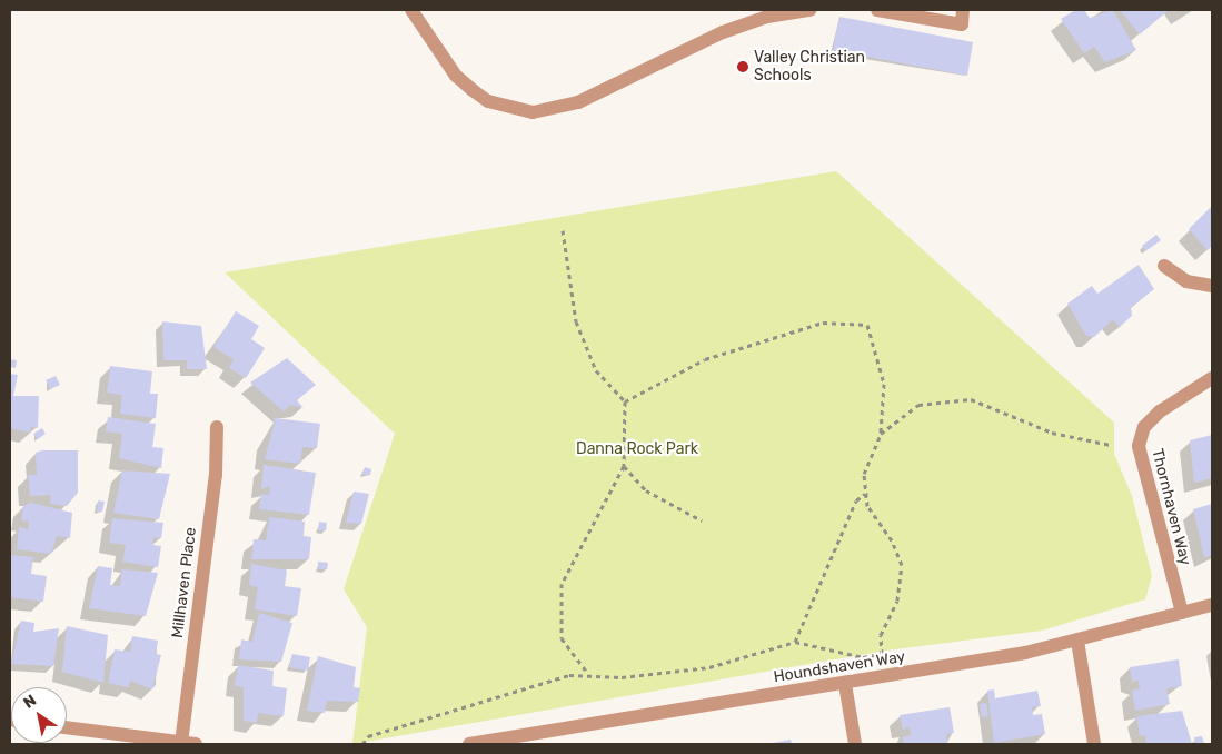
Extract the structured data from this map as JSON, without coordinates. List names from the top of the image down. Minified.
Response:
{"streets":{"street":["Thornhaven Way","Millhaven Place","Houndshaven Way"]},"crossings":[["Thornhaven Way","Houndshaven Way"]],"parks":["Danna Rock Park"],"places":["Valley Christian Schools"],"north":"top left"}
